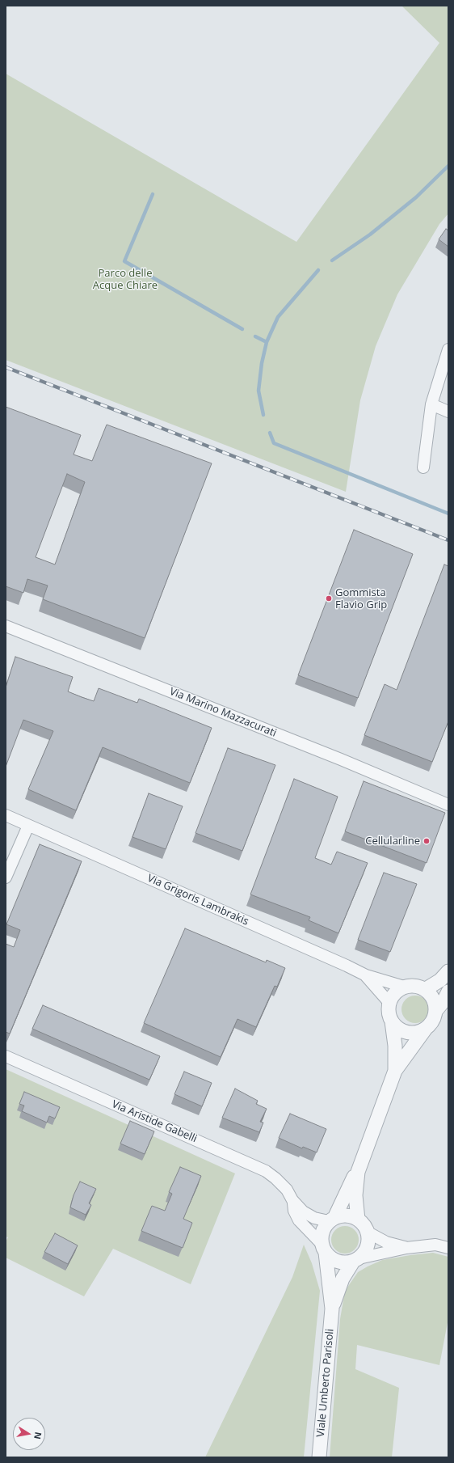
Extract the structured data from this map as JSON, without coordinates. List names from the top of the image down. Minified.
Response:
{"streets":{"street":["Via Marino Mazzacurati","Via Grigoris Lambrakis","Via Aristide Gabelli","Viale Umberto Parisoli"]},"crossings":[["Via Grigoris Lambrakis","Viale Umberto Parisoli"],["Via Aristide Gabelli","Viale Umberto Parisoli"]],"parks":["Parco delle Acque Chiare"],"places":["Gommista Flavio Grip","Cellularline"],"north":"right"}
